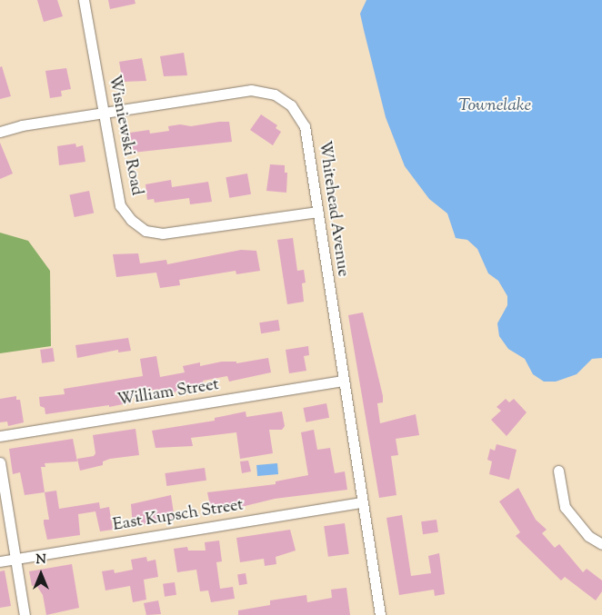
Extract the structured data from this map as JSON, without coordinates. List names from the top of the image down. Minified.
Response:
{"streets":{"street":["Wisniewski Road","Whitehead Avenue","William Street","East Kupsch Street"]},"crossings":[["Wisniewski Road","Whitehead Avenue"],["Whitehead Avenue","William Street"],["Whitehead Avenue","East Kupsch Street"]],"water":["Townelake"],"north":"top"}
